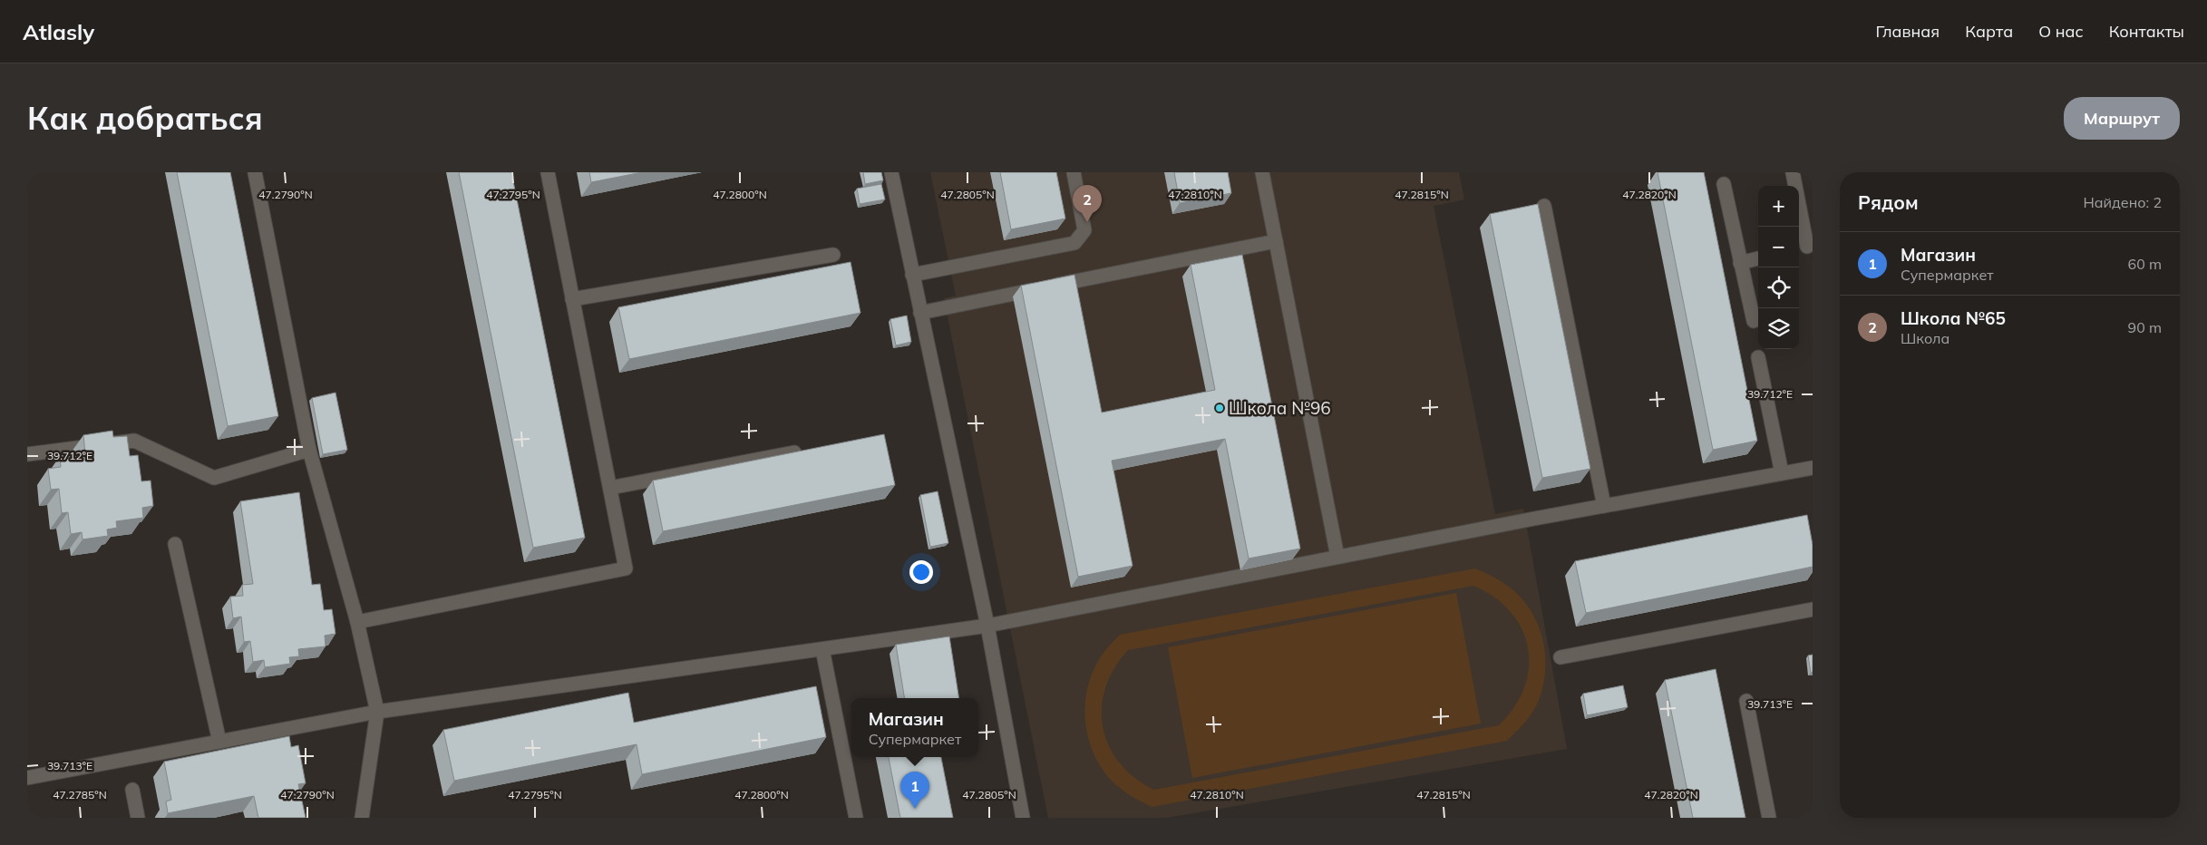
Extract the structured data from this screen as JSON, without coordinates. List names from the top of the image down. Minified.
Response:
{"places":["Школа №96"],"page":{"header":"Atlasly","nav":["Главная","Карта","О нас","Контакты"],"buttons":"Маршрут","title":"Как добраться","heading":["Рядом","Найдено: 2"],"pins":["2","1"],"map_buttons":["+","−"],"list":[{"mark":"1","name":"Магазин","note":"Супермаркет","value":"60 m"},{"mark":"2","name":"Школа №65","note":"Школа","value":"90 m"}],"popup":["Магазин","Супермаркет"]},"coordinates":["47.2790°N","47.2795°N","47.2800°N","47.2805°N","47.2810°N","47.2815°N","47.2820°N","39.712°E","39.713°E","47.2785°N"]}
